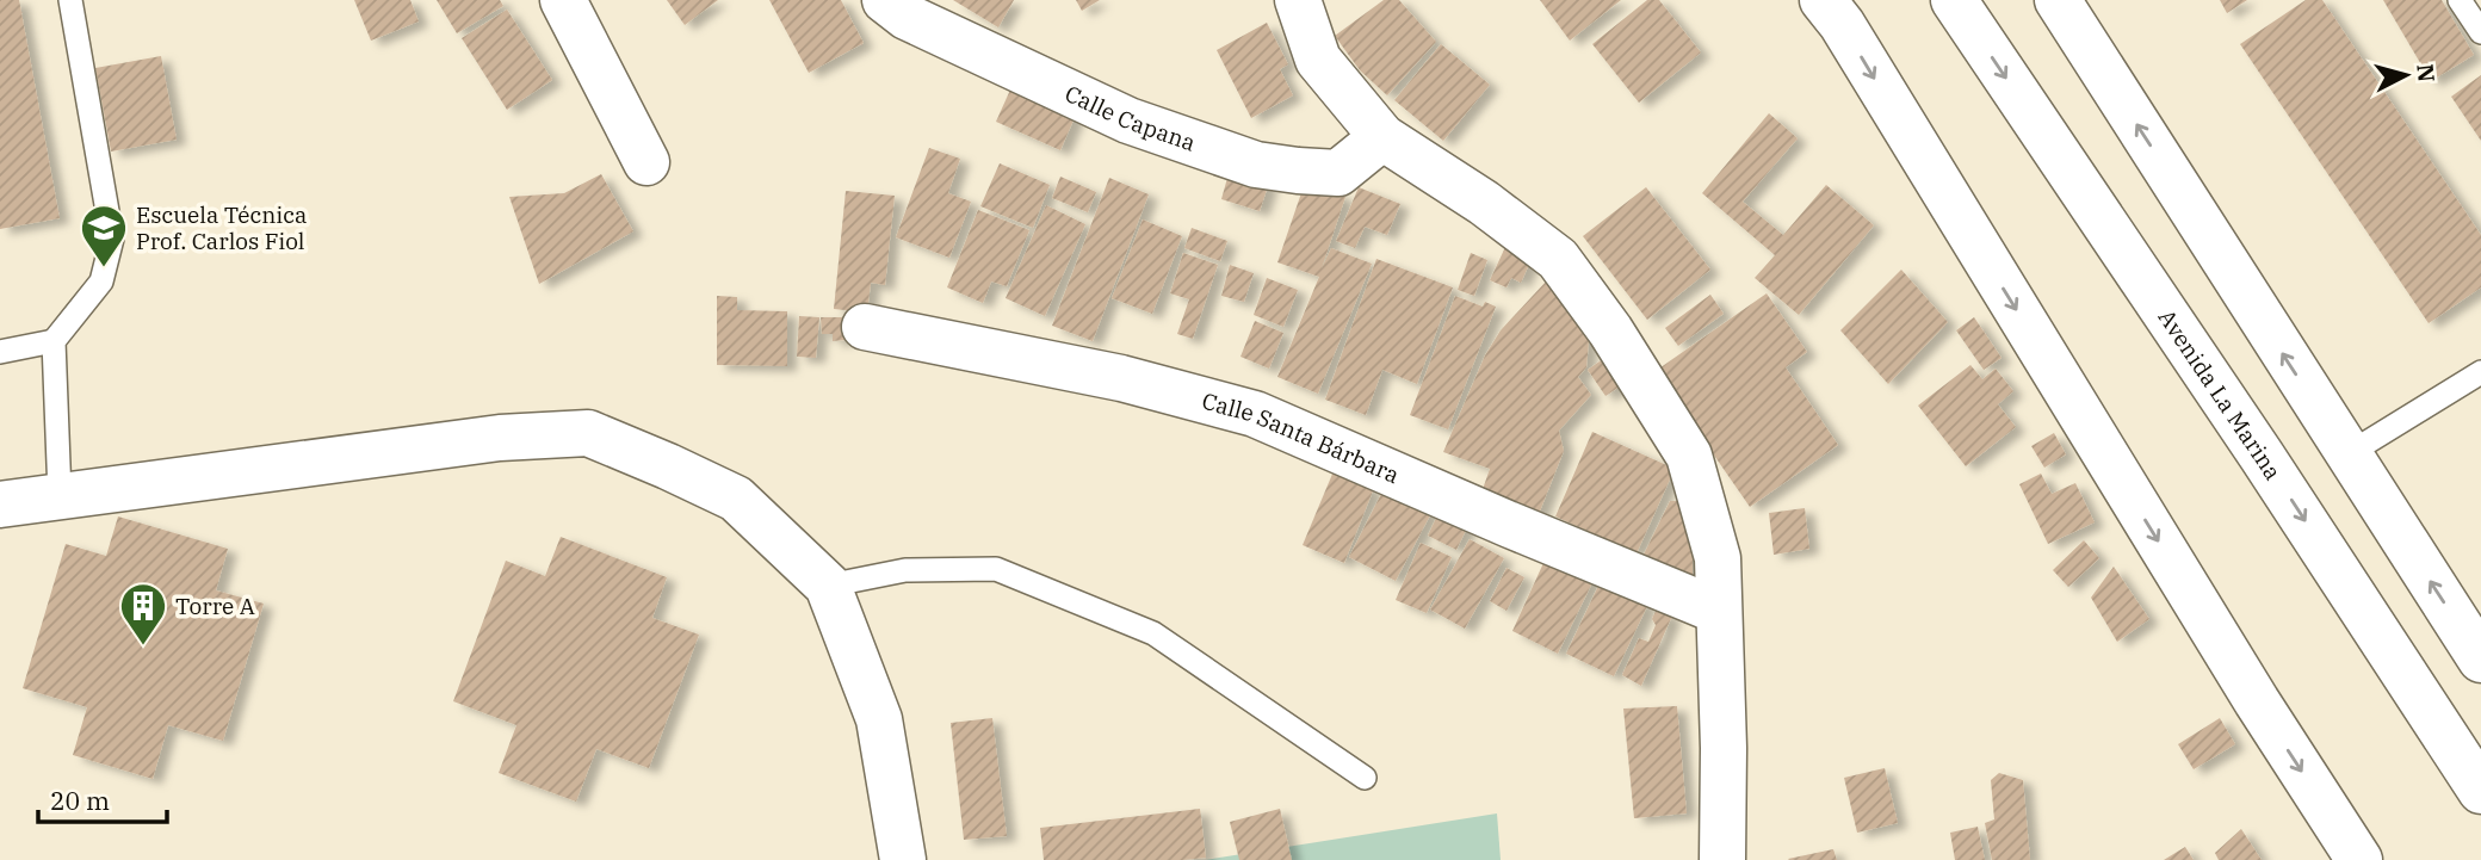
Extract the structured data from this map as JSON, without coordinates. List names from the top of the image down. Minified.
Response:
{"streets":{"street":["Calle Capana","Avenida La Marina","Calle Santa Bárbara"]},"places":{"school or university":["Escuela Técnica Prof. Carlos Fiol"],"building":["Torre A"]},"scale_bar":"20 m","north":"right"}
